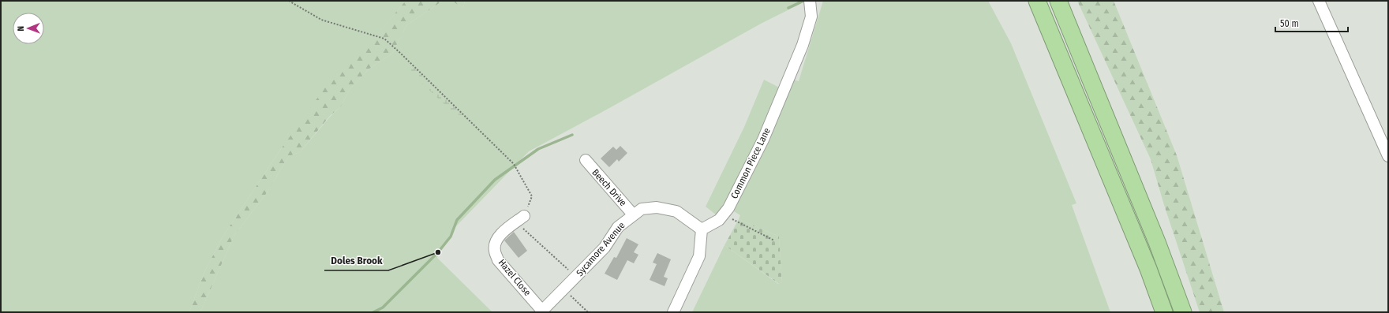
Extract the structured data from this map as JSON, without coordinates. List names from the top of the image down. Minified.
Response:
{"streets":{"street":["Common Piece Lane","Beech Drive","Sycamore Avenue","Hazel Close"]},"crossings":[["Common Piece Lane","Sycamore Avenue"],["Beech Drive","Sycamore Avenue"],["Sycamore Avenue","Hazel Close"]],"places":["Doles Brook"],"scale_bar":"50 m","north":"left"}
